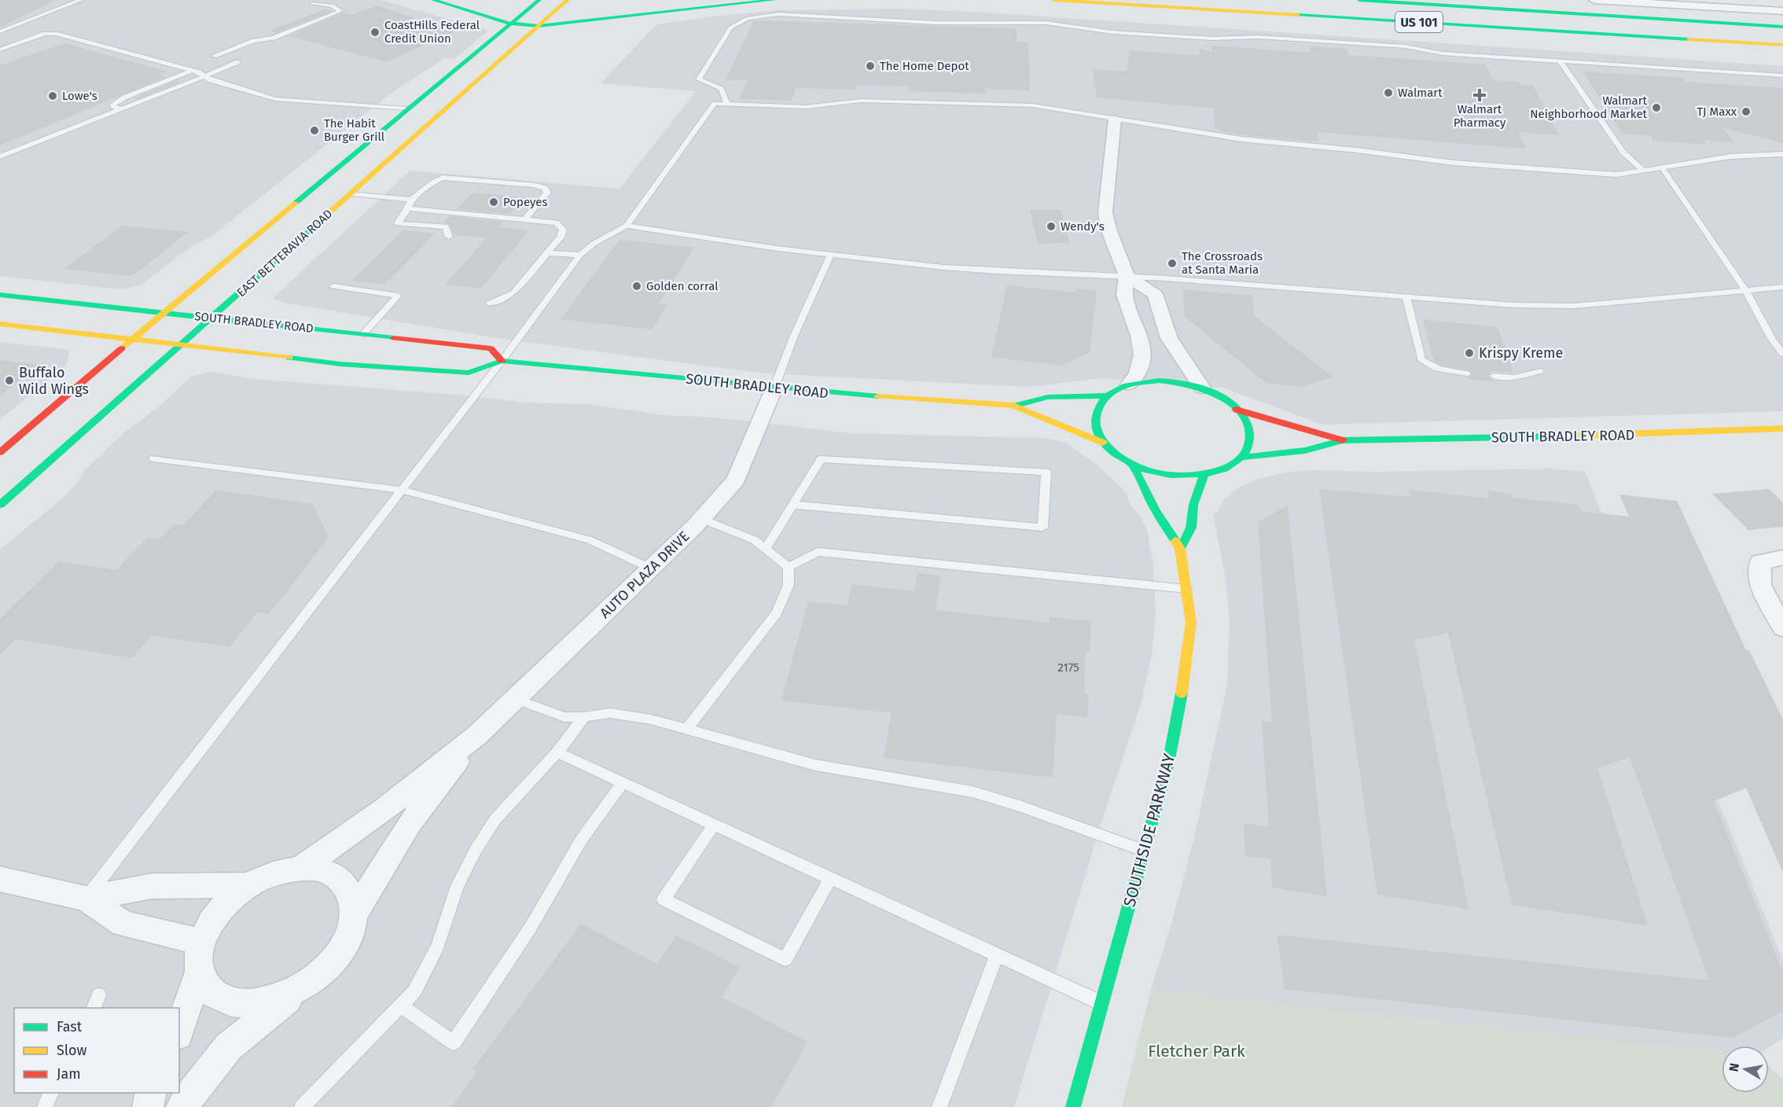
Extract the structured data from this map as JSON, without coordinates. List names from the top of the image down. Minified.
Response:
{"streets":{"main road":["US 101","EAST BETTERAVIA ROAD","SOUTH BRADLEY ROAD","SOUTHSIDE PARKWAY"],"street":["AUTO PLAZA DRIVE"]},"crossings":[["EAST BETTERAVIA ROAD","SOUTH BRADLEY ROAD"],["SOUTH BRADLEY ROAD","AUTO PLAZA DRIVE"],["SOUTH BRADLEY ROAD","SOUTHSIDE PARKWAY"]],"parks":["Fletcher Park"],"places":{"other":["CoastHills Federal Credit Union","The Home Depot","Walmart","Lowe's","Walmart Neighborhood Market","TJ Maxx","The Habit Burger Grill","Popeyes","Wendy's","The Crossroads at Santa Maria","Golden corral","Krispy Kreme","Buffalo Wild Wings"],"health":["Walmart Pharmacy"]},"house_numbers":["2175"],"legend":["Fast","Slow","Jam"],"north":"left"}
